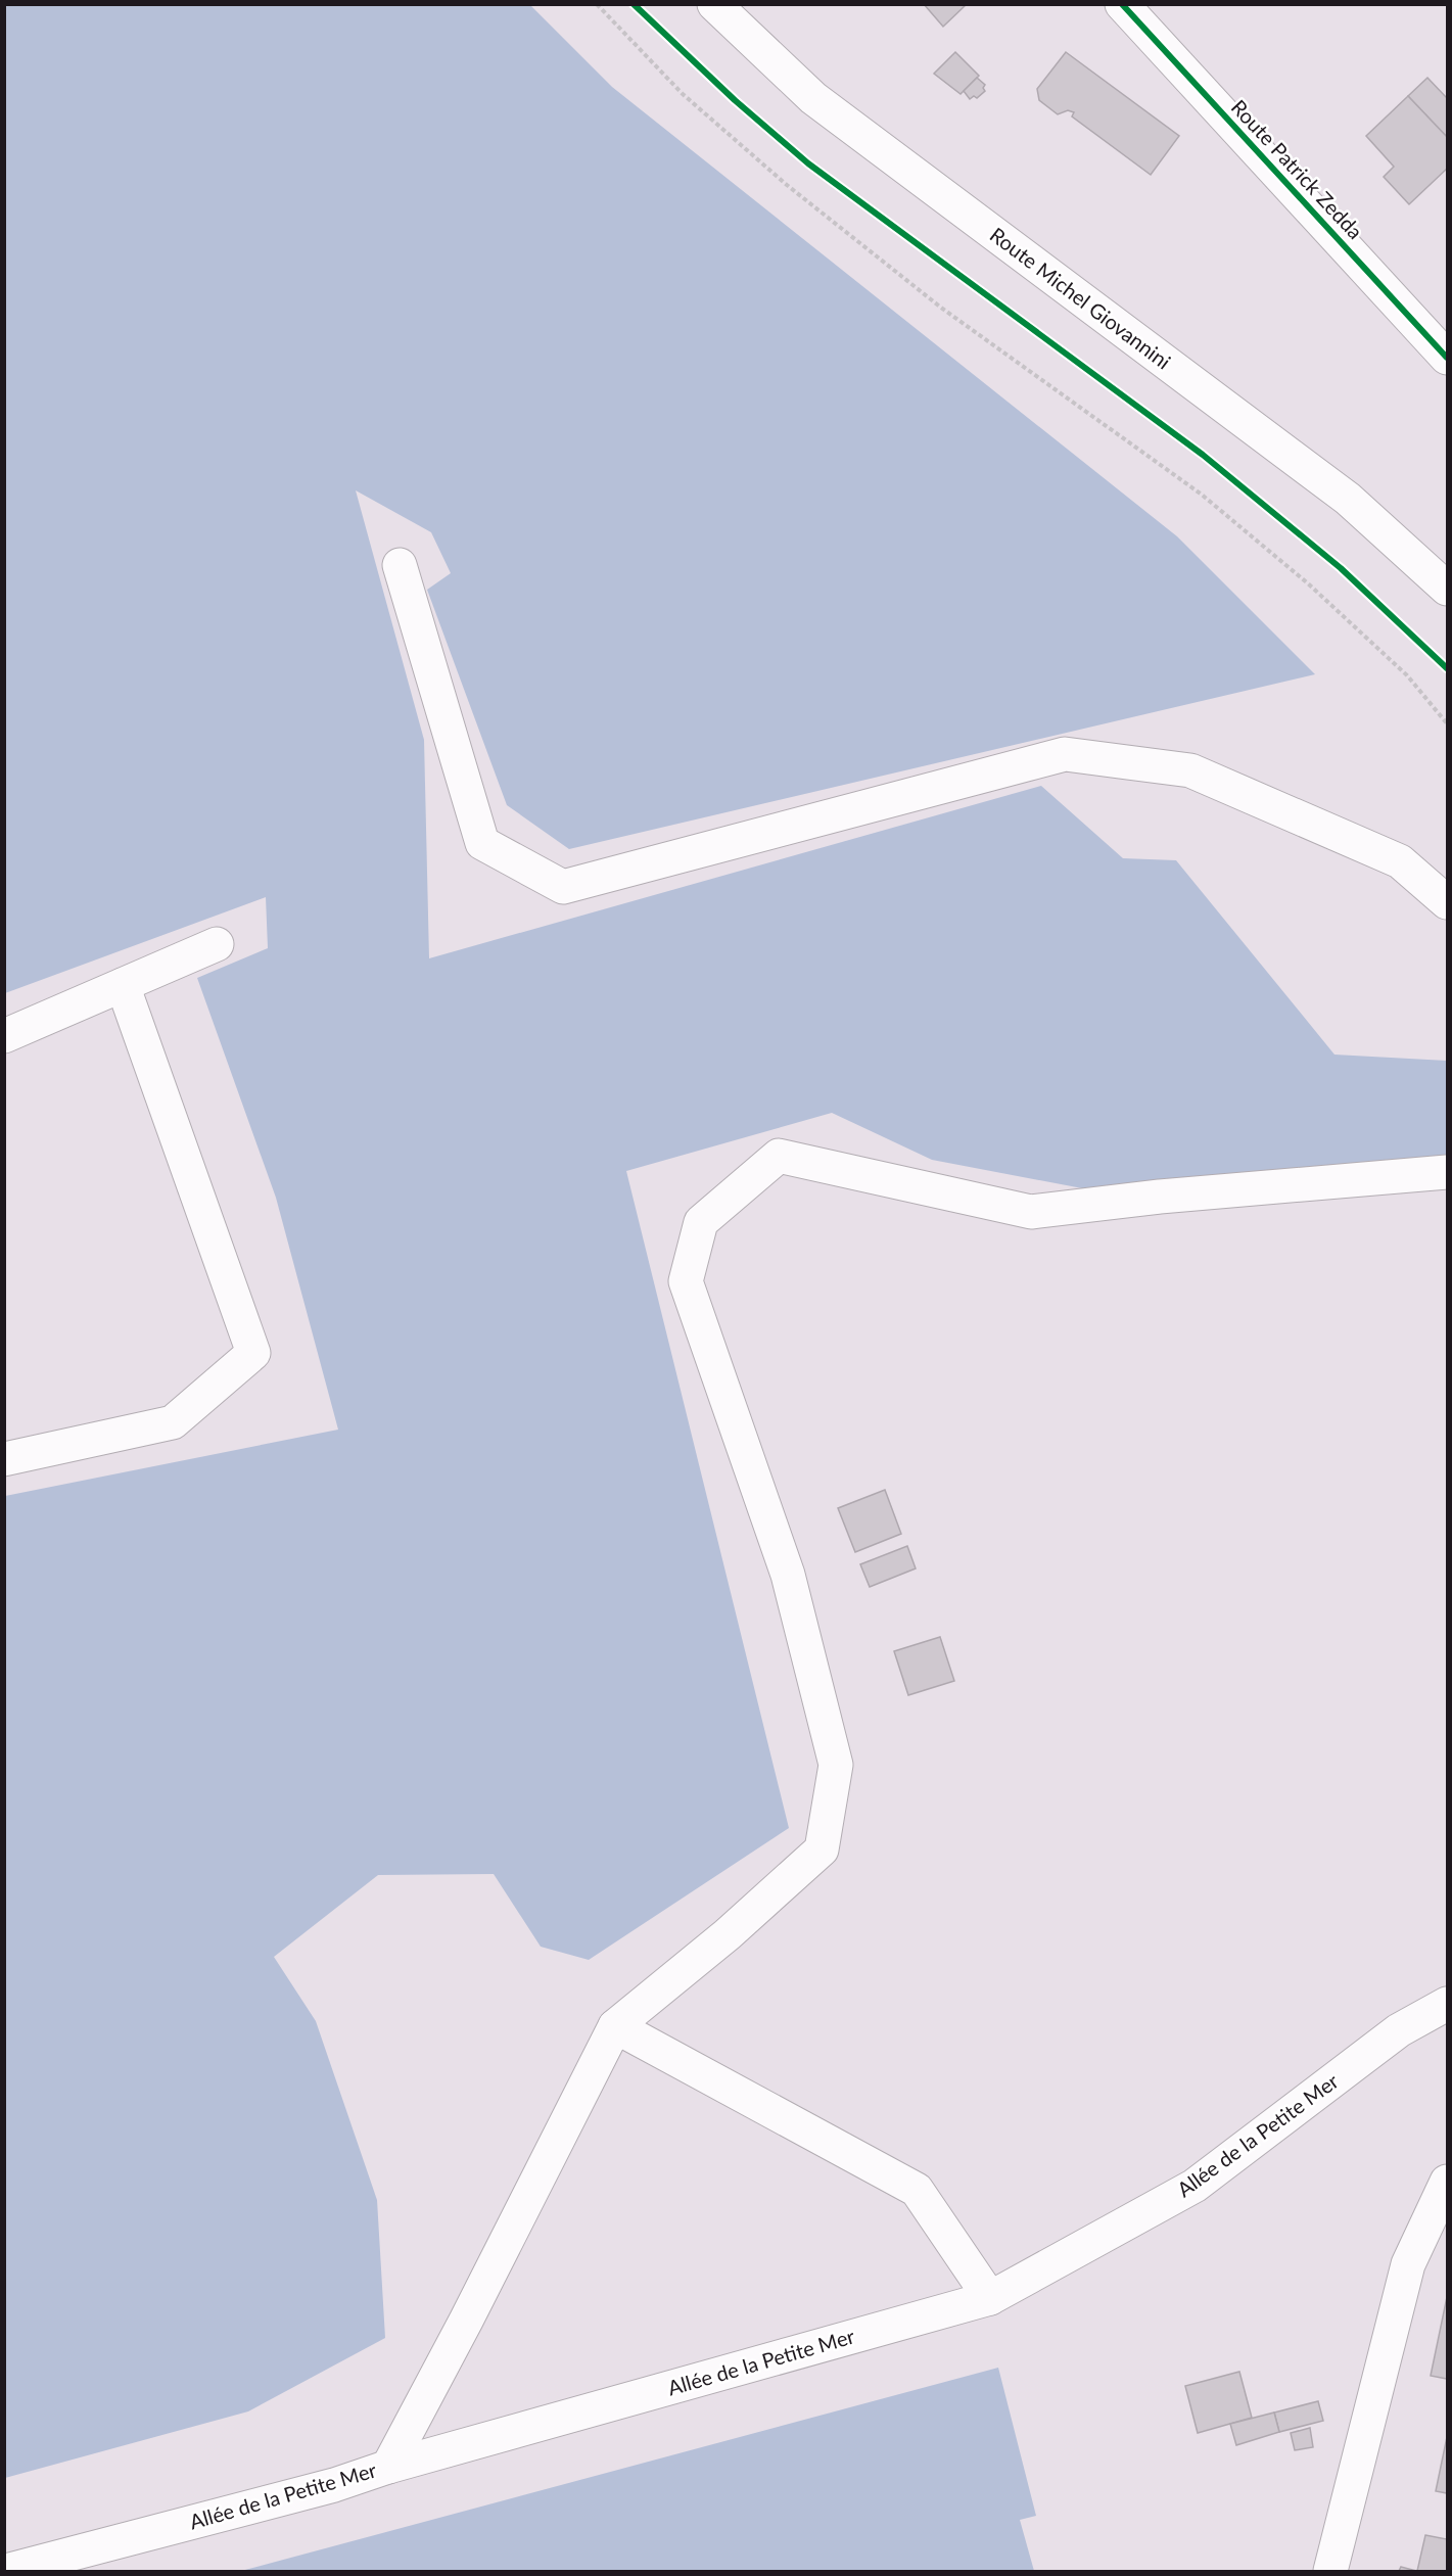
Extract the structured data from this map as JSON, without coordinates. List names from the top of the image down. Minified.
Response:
{"streets":{"main road":["Route Patrick Zedda","Route Michel Giovannini","Allée de la Petite Mer"]}}
